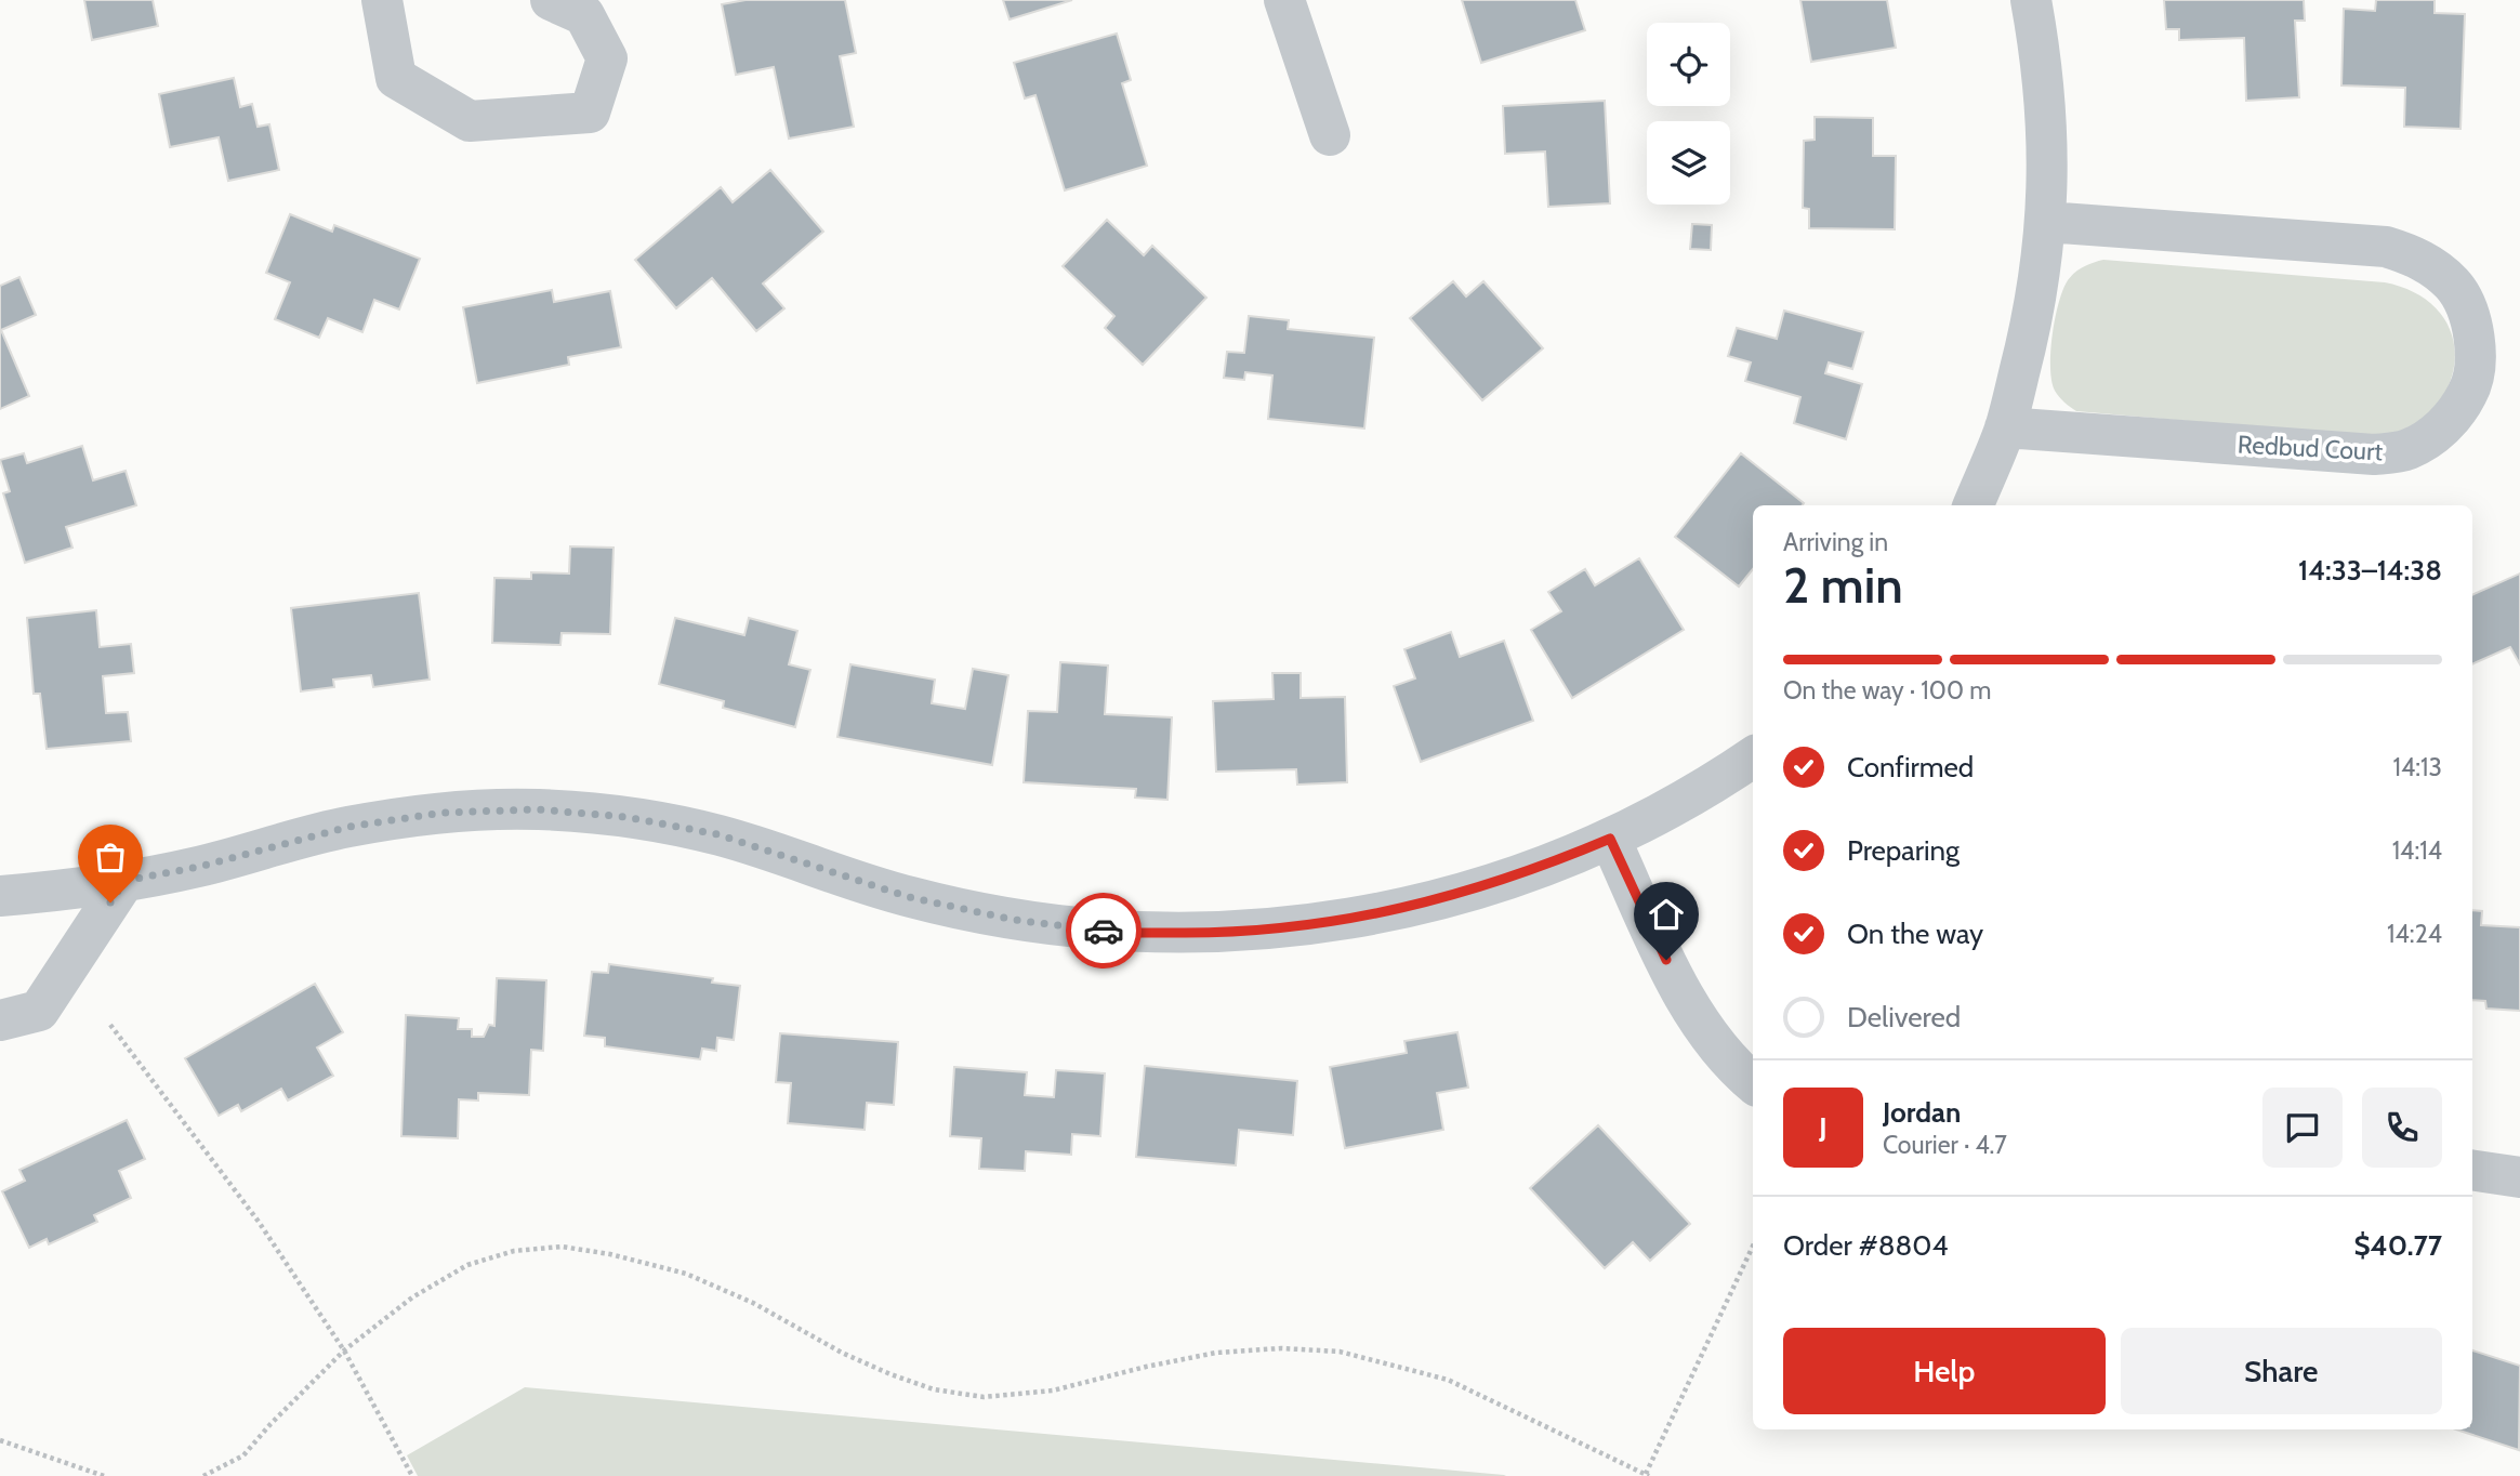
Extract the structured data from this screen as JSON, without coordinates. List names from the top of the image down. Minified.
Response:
{"streets":{"street":["Redbud Court"]},"page":{"heading":["2 min","Arriving in","14:33–14:38"],"panel":["Jordan","Courier · 4.7","Order #8804","$40.77"],"bar":"On the way · 100 m","list":[["Confirmed","14:13"],["Preparing","14:14"],["On the way","14:24"],"Delivered"],"round":"J","buttons":["Help","Share"]}}
